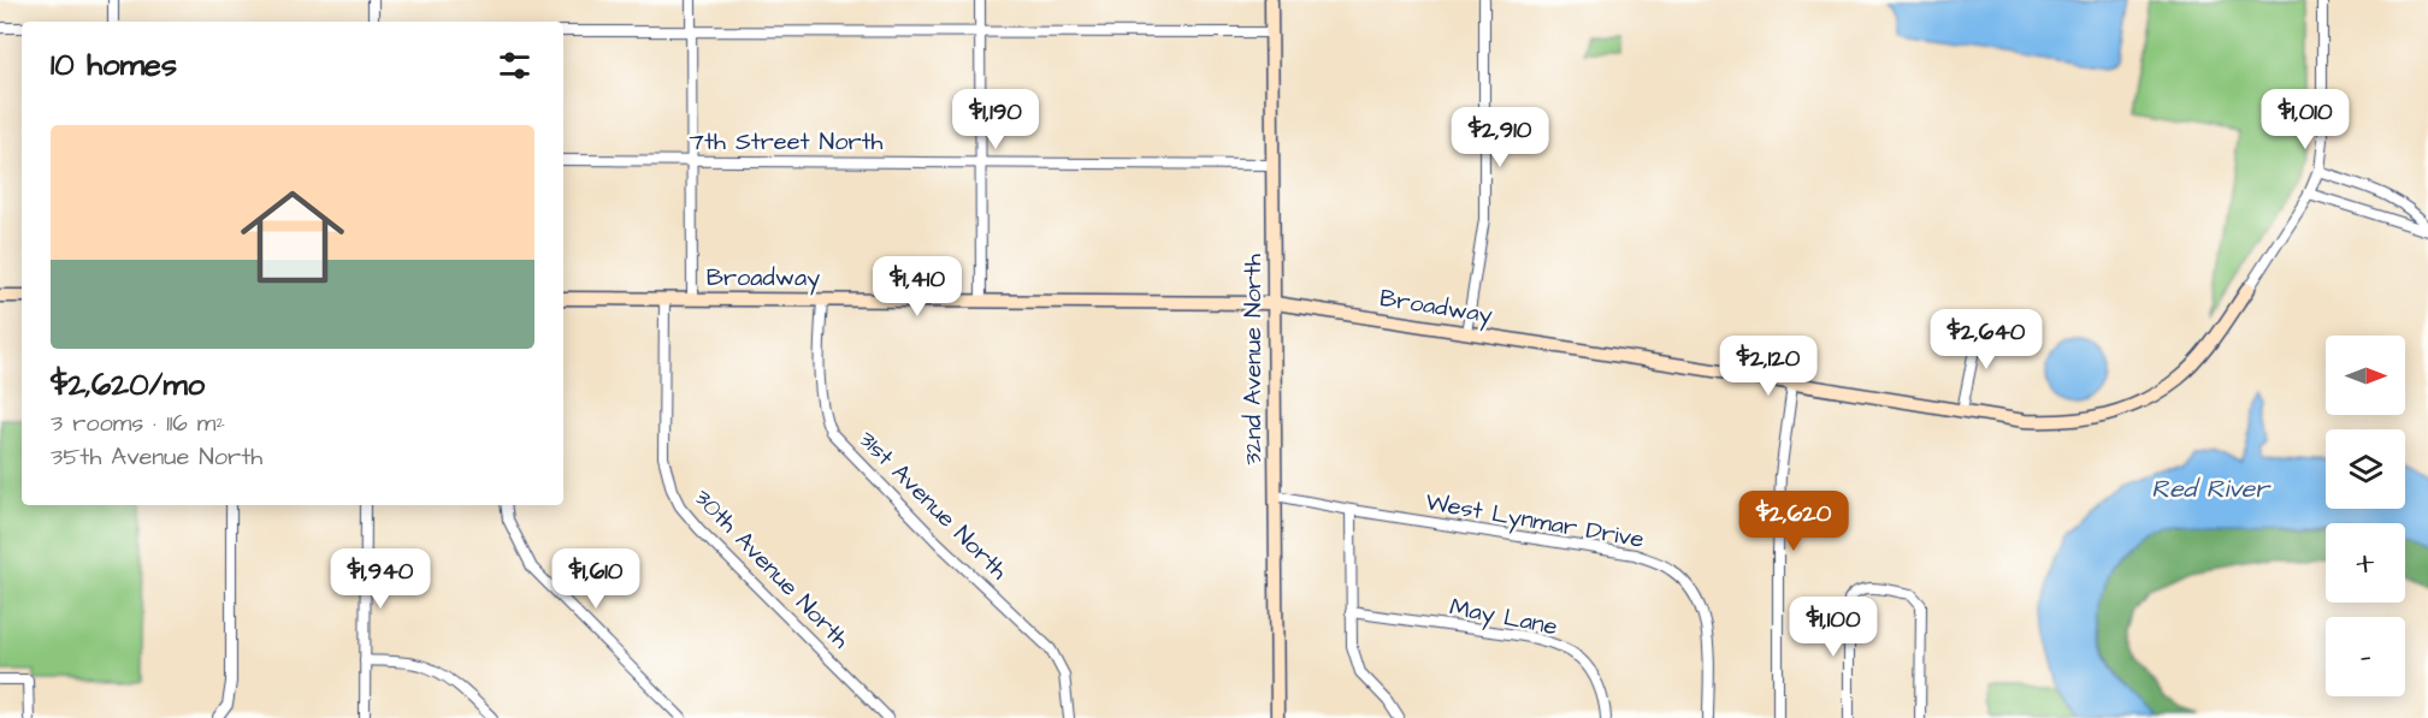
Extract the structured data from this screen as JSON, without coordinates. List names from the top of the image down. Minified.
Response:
{"streets":{"street":["7th Street North","Broadway","32nd Avenue North","31st Avenue North","West Lynmar Drive","30th Avenue North","May Lane"]},"crossings":[["7th Street North","32nd Avenue North"],["Broadway","32nd Avenue North"],["Broadway","31st Avenue North"],["Broadway","30th Avenue North"],["32nd Avenue North","West Lynmar Drive"]],"water":["Red River"],"north":"right","page":{"heading":"10 homes","price":["$1,190","$1,010","$2,910","$1,410","$2,640","$2,120","$2,620","$1,940","$1,610","$1,100"],"list":[{"name":"$2,620/mo","note":"3 rooms · 116 m² · 35th Avenue North"}],"map_buttons":["+","−"]}}
